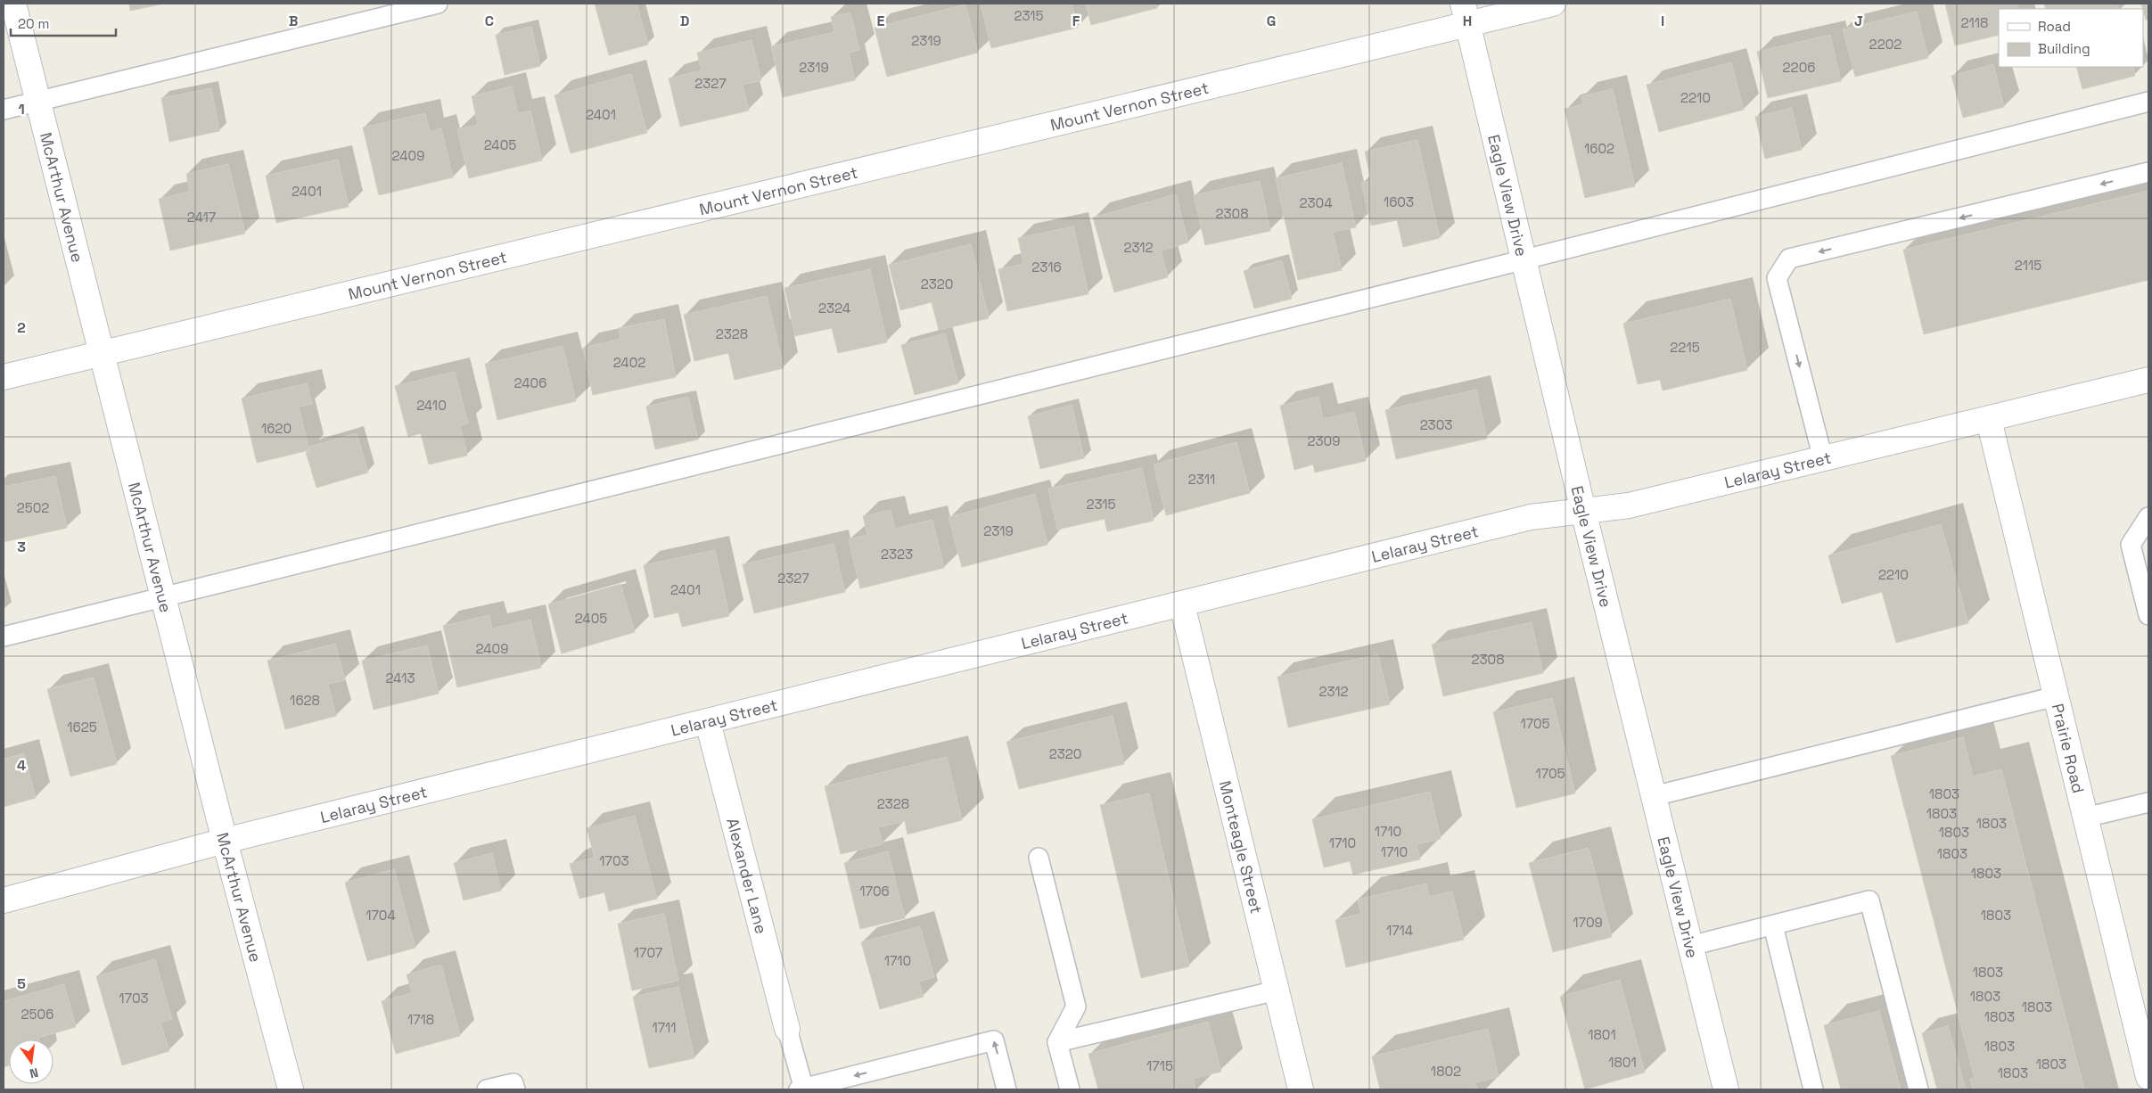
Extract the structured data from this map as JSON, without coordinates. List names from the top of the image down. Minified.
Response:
{"streets":{"street":["Mount Vernon Street","Eagle View Drive","McArthur Avenue","Lelaray Street","Prairie Road","Monteagle Street","Alexander Lane"]},"crossings":[["Mount Vernon Street","Eagle View Drive"],["Mount Vernon Street","McArthur Avenue"],["Eagle View Drive","Lelaray Street"],["McArthur Avenue","Lelaray Street"],["Lelaray Street","Prairie Road"],["Lelaray Street","Monteagle Street"],["Lelaray Street","Alexander Lane"]],"house_numbers":["2315","2118","2319","2202","2319","2206","2327","2210","2401","2405","1602","2409","2401","1603","2304","2308","2417","2312","2115","2316","2320","2324","2328","2215","2402","2406","2410","2303","1620","2309","2311","2315","2502","2319","2323","2210","2327","2401","2405","2409","2308","2413","2312","1628","1705","1625","2320","1705","1803","2328","1803","1803","1710","1803","1710","1710","1803","1703","1803","1706","1704","1803","1709","1714","1707","1710","1803","1803","1703","1803","2506","1803","1718","1711","1801","1803","1801","1803","1715","1802","1803"],"legend":["Road","Building"],"scale_bar":"20 m","north":"bottom","grid":{"columns":["B","C","D","E","F","G","H","I","J"],"rows":["1","2","3","4","5"]}}
